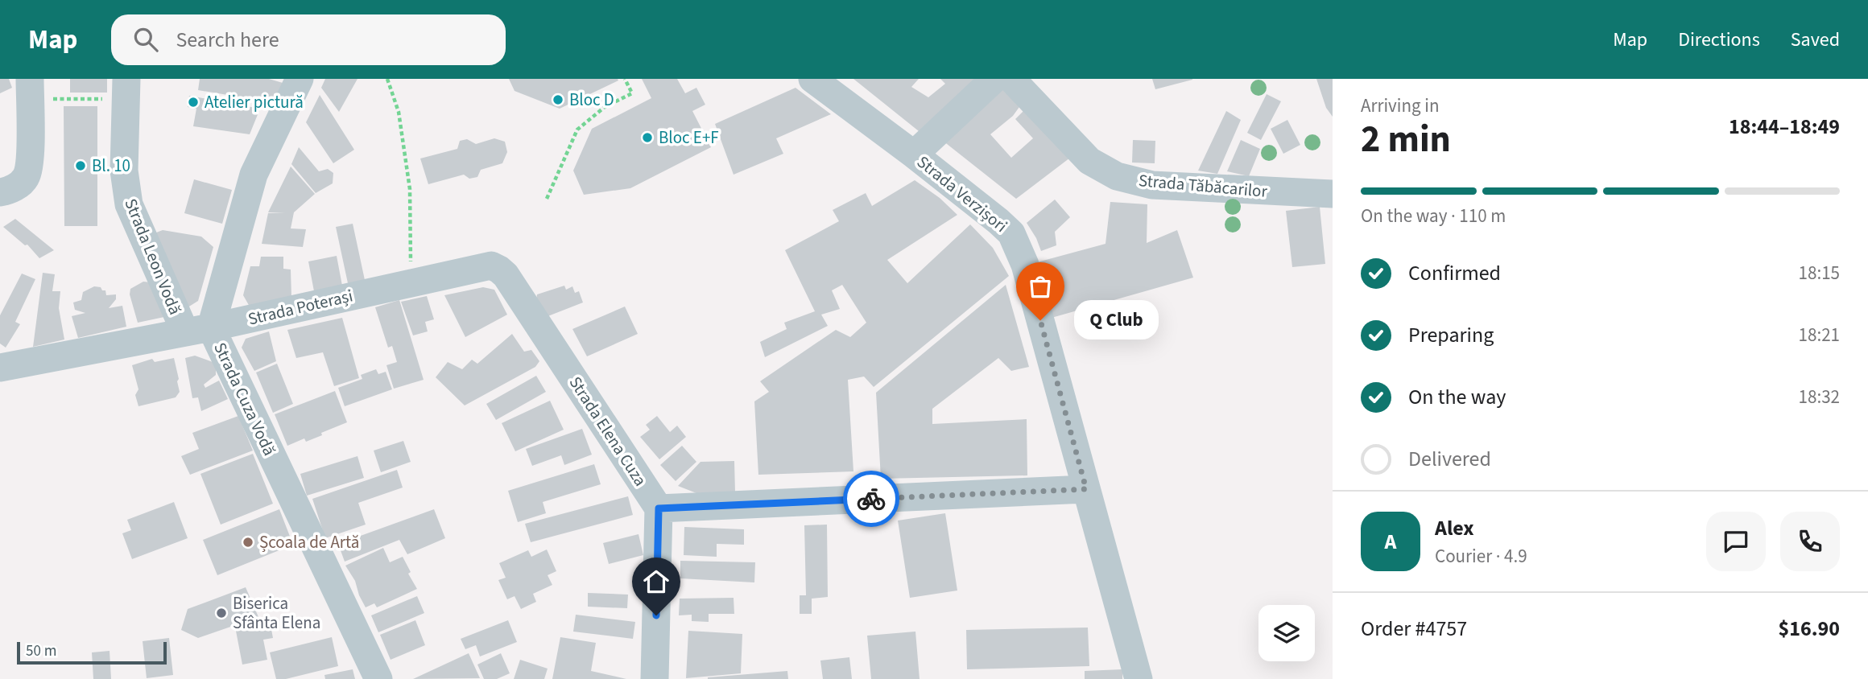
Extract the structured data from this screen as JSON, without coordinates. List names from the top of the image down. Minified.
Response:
{"streets":{"street":["Strada Tăbăcarilor","Strada Verzișori","Strada Leon Vodă","Strada Poterași","Strada Cuza Vodă","Strada Elena Cuza"]},"crossings":[["Strada Leon Vodă","Strada Poterași"],["Strada Leon Vodă","Strada Cuza Vodă"],["Strada Poterași","Strada Cuza Vodă"],["Strada Poterași","Strada Elena Cuza"]],"places":["Bloc D","Atelier pictură","Bloc E+F","Bl. 10","Q Club","Școala de Artă","Biserica Sfânta Elena"],"scale_bar":"50 m","page":{"header":"Map","search":"Search here","nav":["Map","Directions","Saved"],"heading":["2 min","Arriving in","18:44–18:49"],"panel":["Alex","Courier · 4.9","Order #4757","$16.90"],"bar":"On the way · 110 m","list":[["Confirmed","18:15"],["Preparing","18:21"],["On the way","18:32"],"Delivered"],"bubble":"Q Club","round":"A","scale":"50 m"}}
